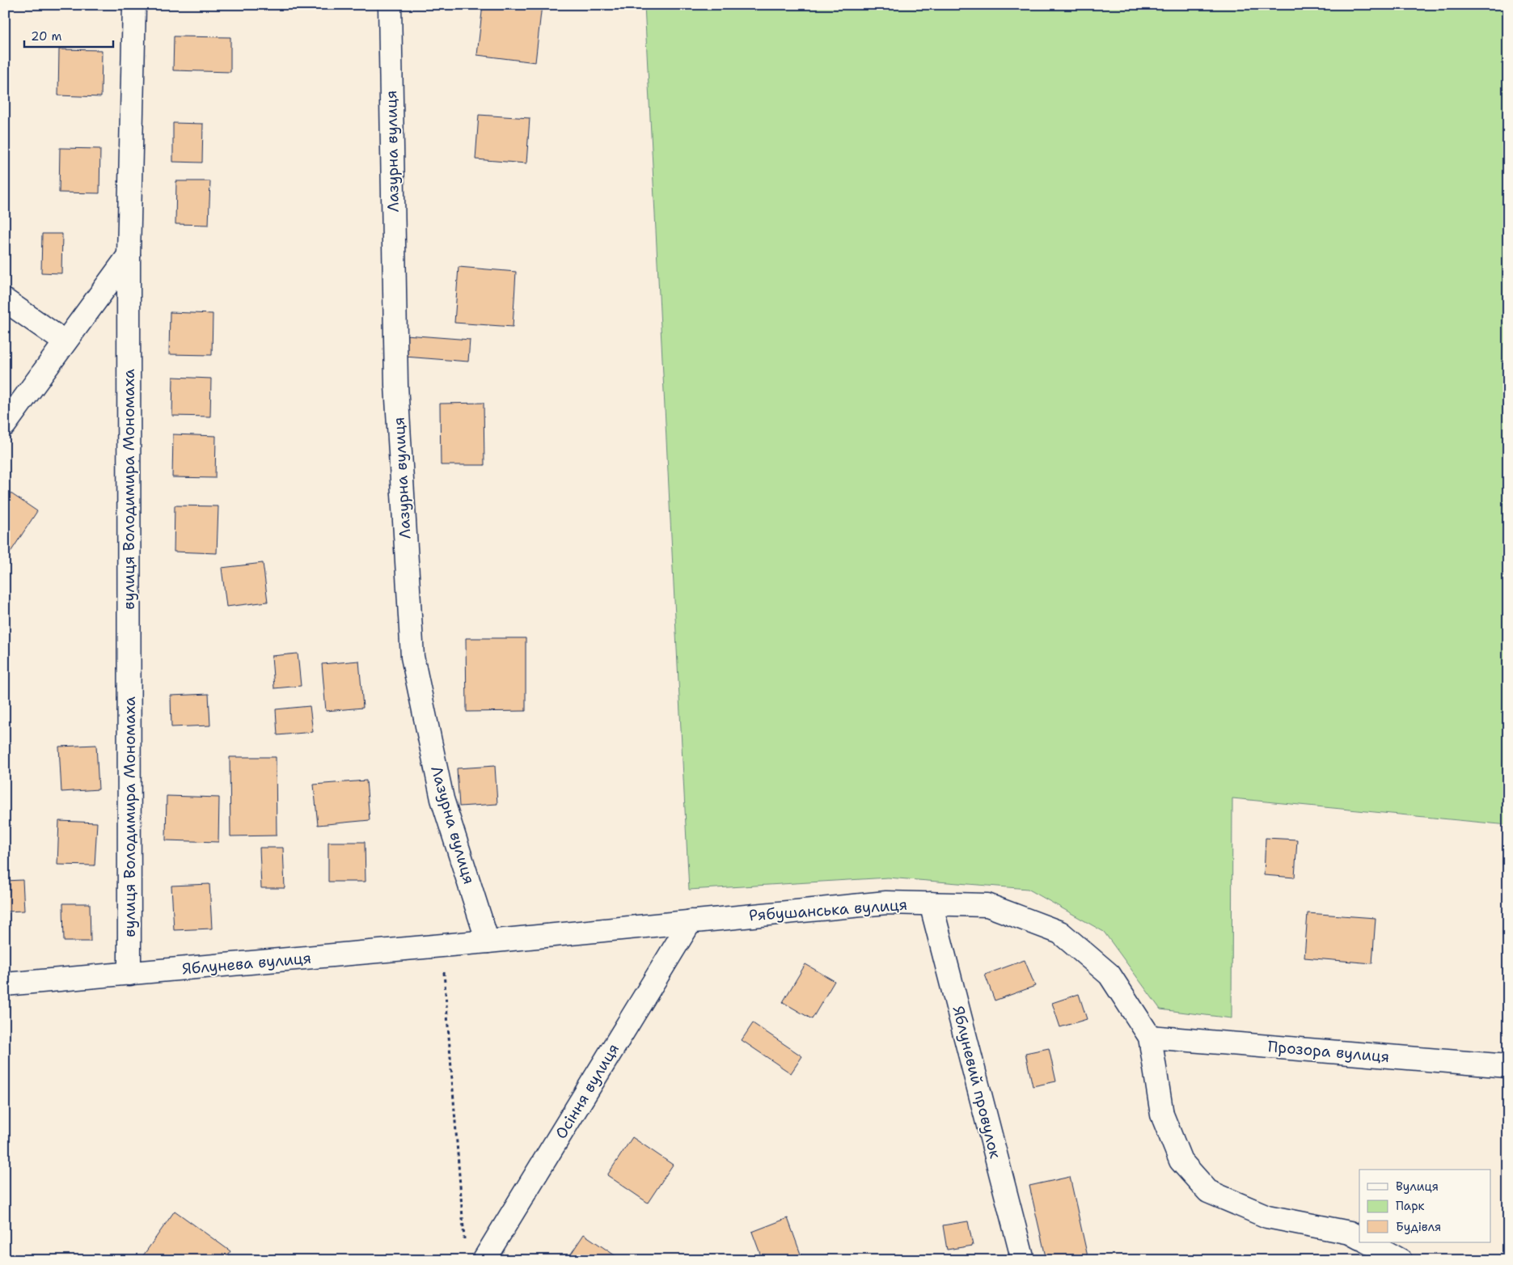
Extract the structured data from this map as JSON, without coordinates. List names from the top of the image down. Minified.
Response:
{"streets":{"street":["Лазурна вулиця","вулиця Володимира Мономаха","Рябушанська вулиця","Яблунева вулиця","Прозора вулиця","Яблуневий провулок","Осіння вулиця"]},"crossings":[["Лазурна вулиця","Рябушанська вулиця"],["Лазурна вулиця","Яблунева вулиця"],["вулиця Володимира Мономаха","Яблунева вулиця"],["Рябушанська вулиця","Яблунева вулиця"],["Рябушанська вулиця","Прозора вулиця"],["Рябушанська вулиця","Яблуневий провулок"],["Рябушанська вулиця","Осіння вулиця"]],"legend":["Вулиця","Парк","Будівля"],"scale_bar":"20 m"}
